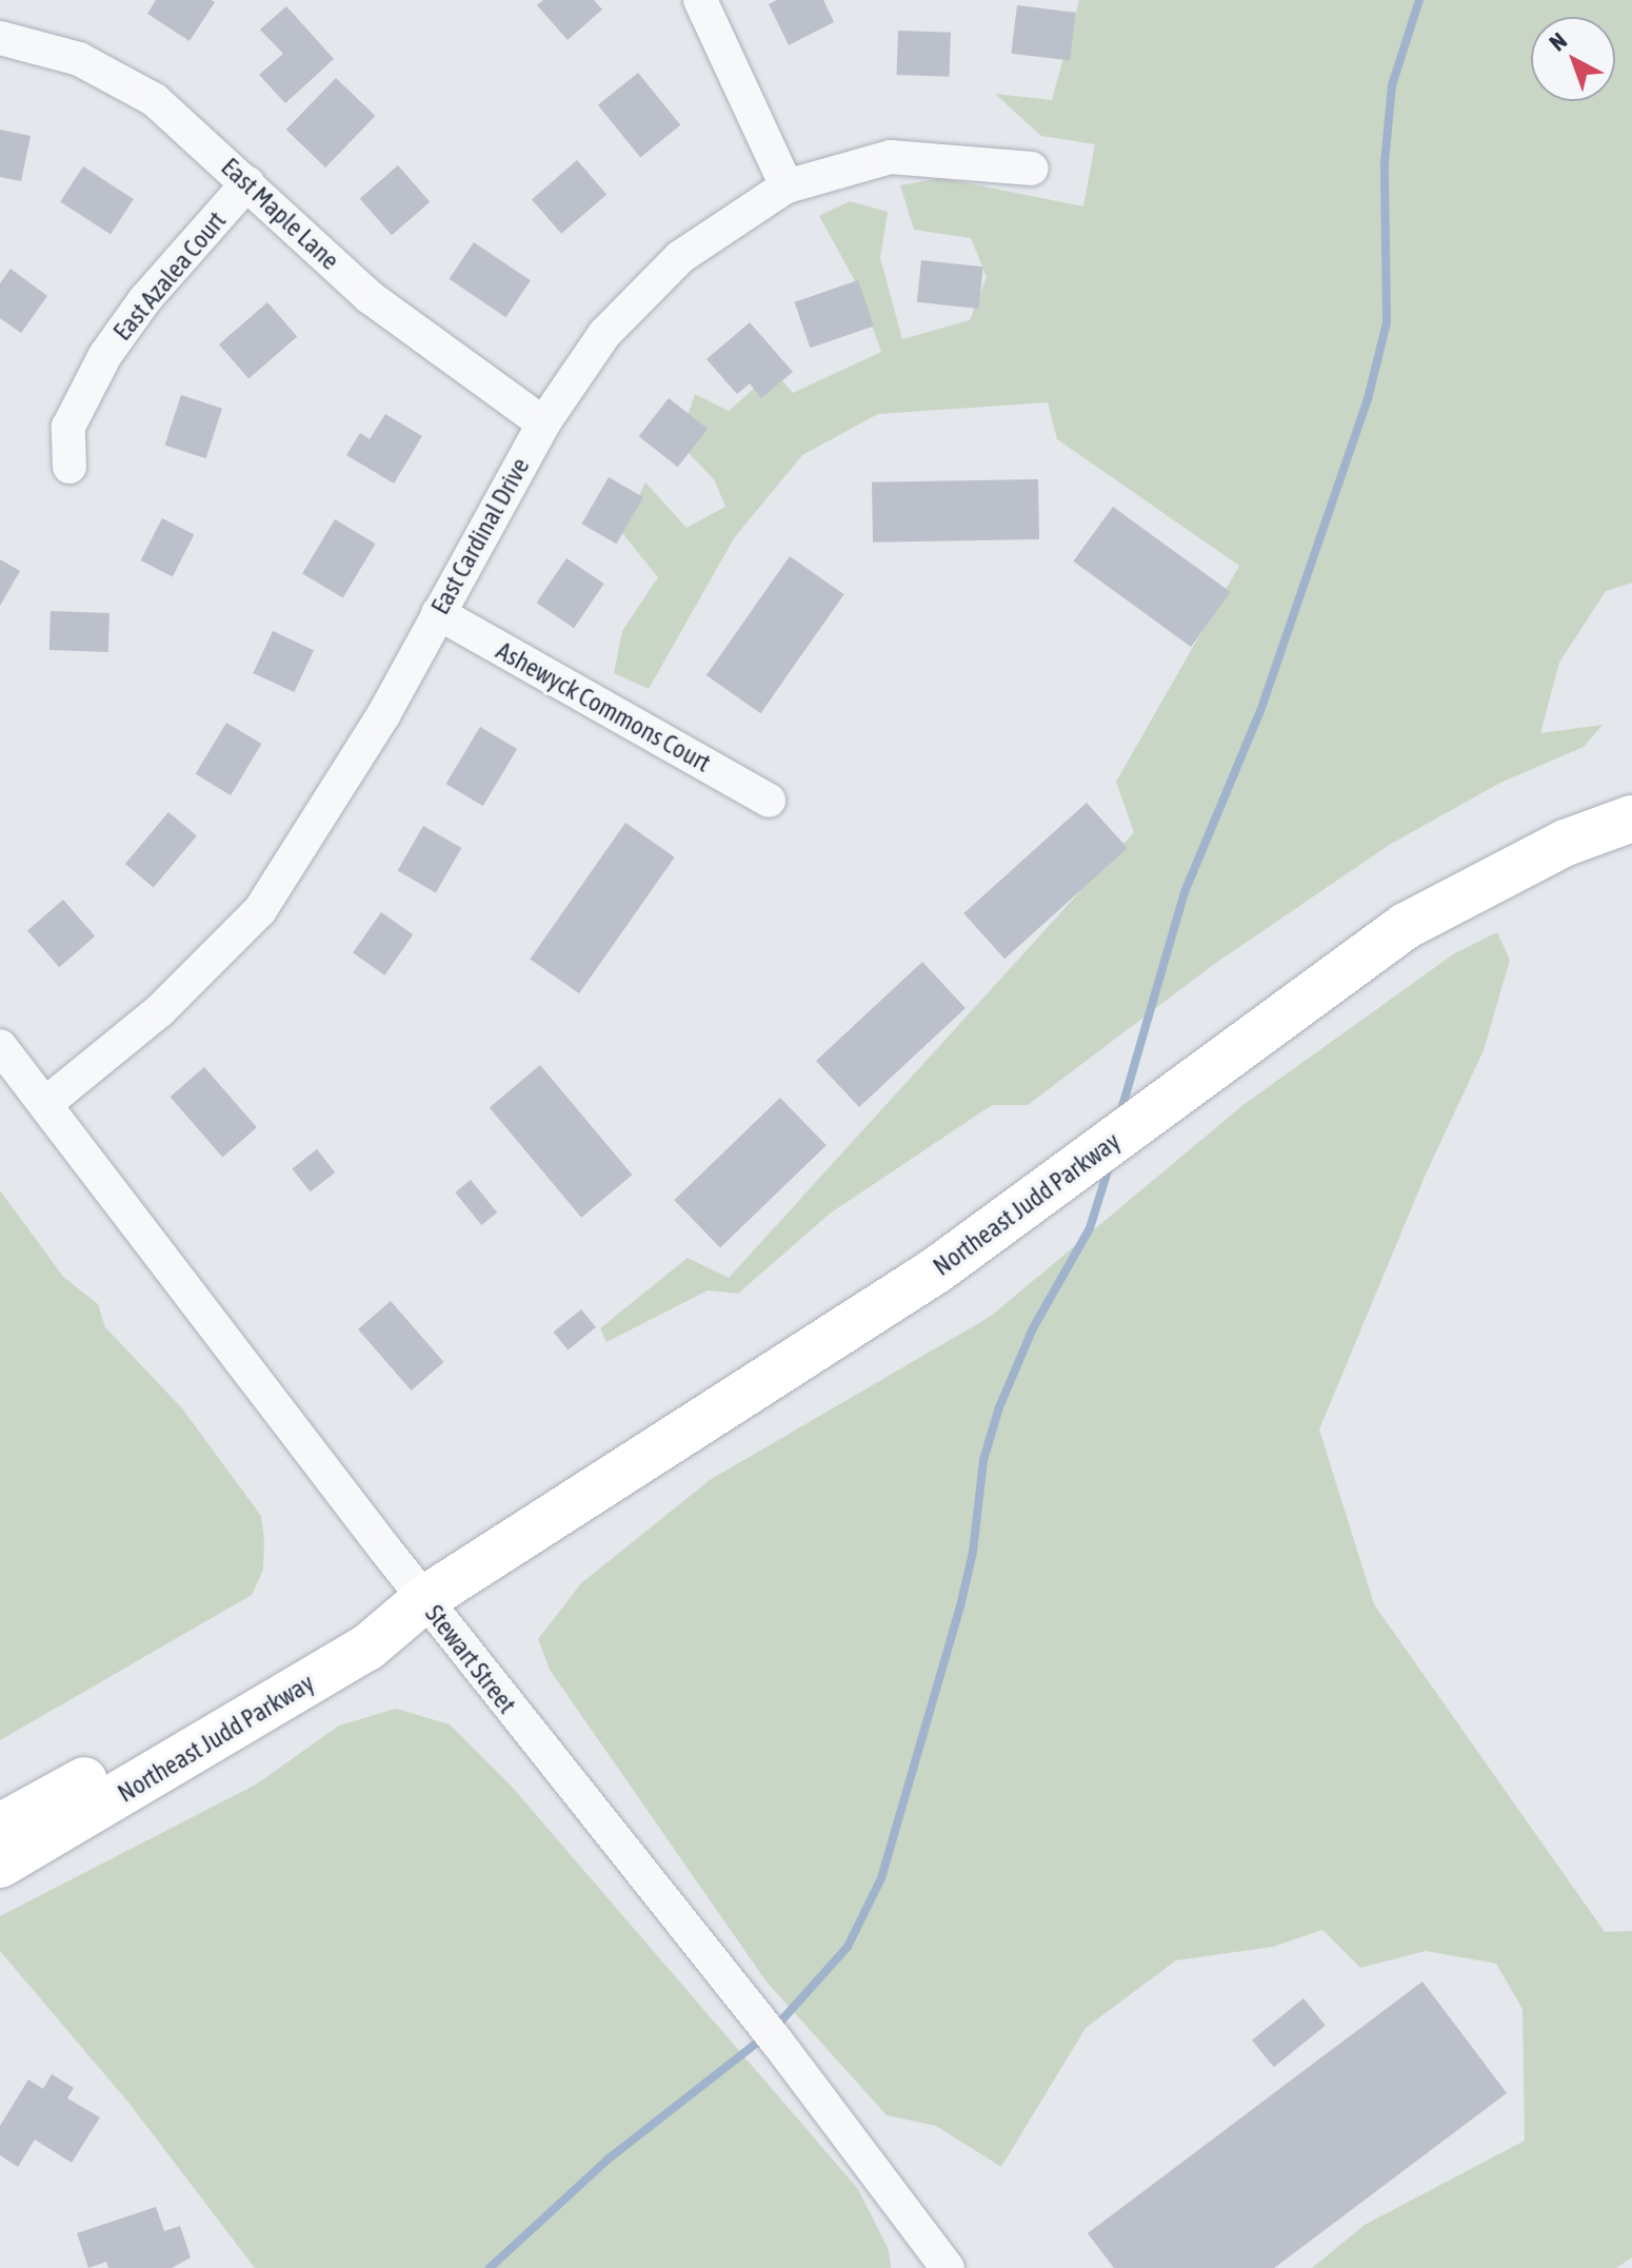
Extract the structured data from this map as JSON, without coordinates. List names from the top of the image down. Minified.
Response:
{"streets":{"highway":["Northeast Judd Parkway"],"street":["East Maple Lane","East Azalea Court","East Cardinal Drive","Ashewyck Commons Court","Stewart Street"]},"crossings":[["East Maple Lane","East Azalea Court"],["East Maple Lane","East Cardinal Drive"],["East Cardinal Drive","Ashewyck Commons Court"],["East Cardinal Drive","Stewart Street"],["Northeast Judd Parkway","Stewart Street"]],"north":"top left"}
